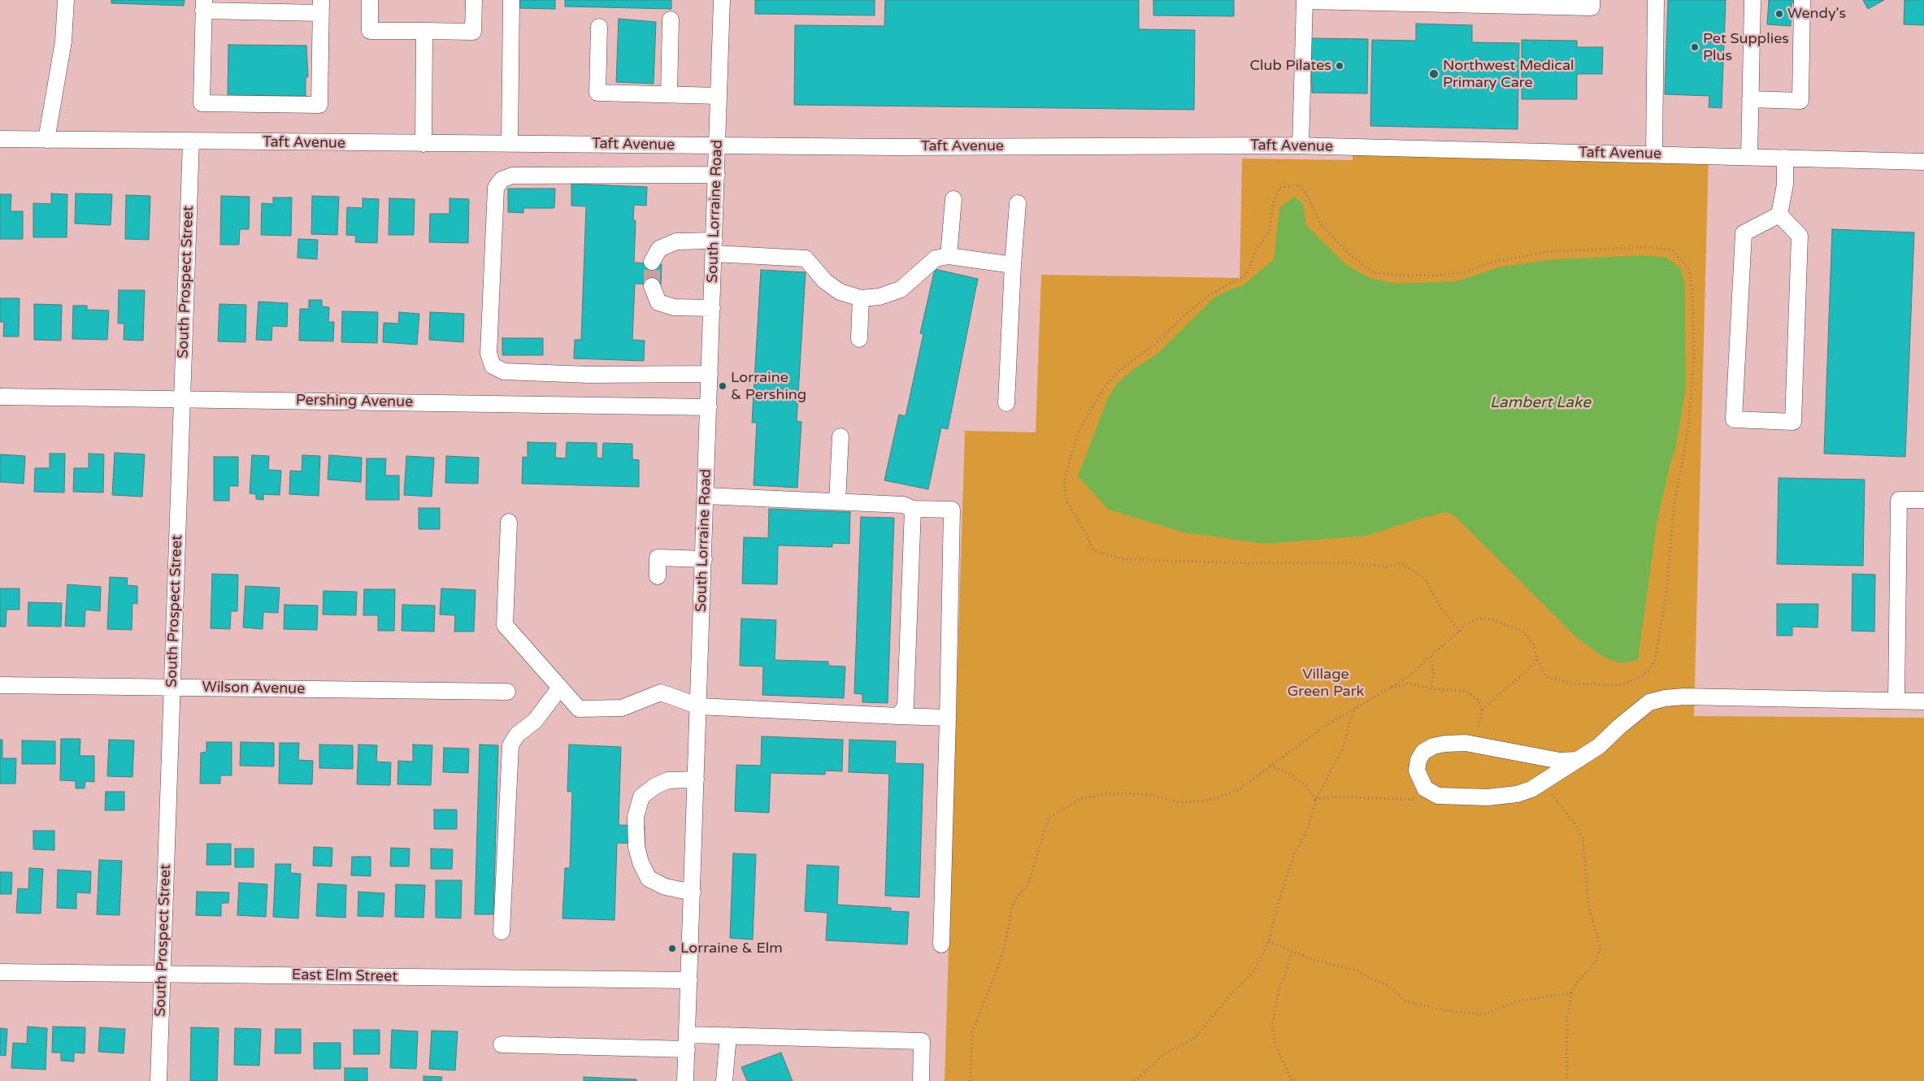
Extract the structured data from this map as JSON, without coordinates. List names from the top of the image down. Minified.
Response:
{"streets":{"street":["Taft Avenue","South Lorraine Road","South Prospect Street","Pershing Avenue","Wilson Avenue","East Elm Street"]},"crossings":[["Taft Avenue","South Lorraine Road"],["Taft Avenue","South Prospect Street"],["South Lorraine Road","Pershing Avenue"],["South Lorraine Road","East Elm Street"],["South Prospect Street","Pershing Avenue"],["South Prospect Street","Wilson Avenue"],["South Prospect Street","East Elm Street"]],"water":["Lambert Lake"],"parks":["Village Green Park"],"places":["Wendy's","Pet Supplies Plus","Club Pilates","Northwest Medical Primary Care","Lorraine & Pershing","Lorraine & Elm"]}
